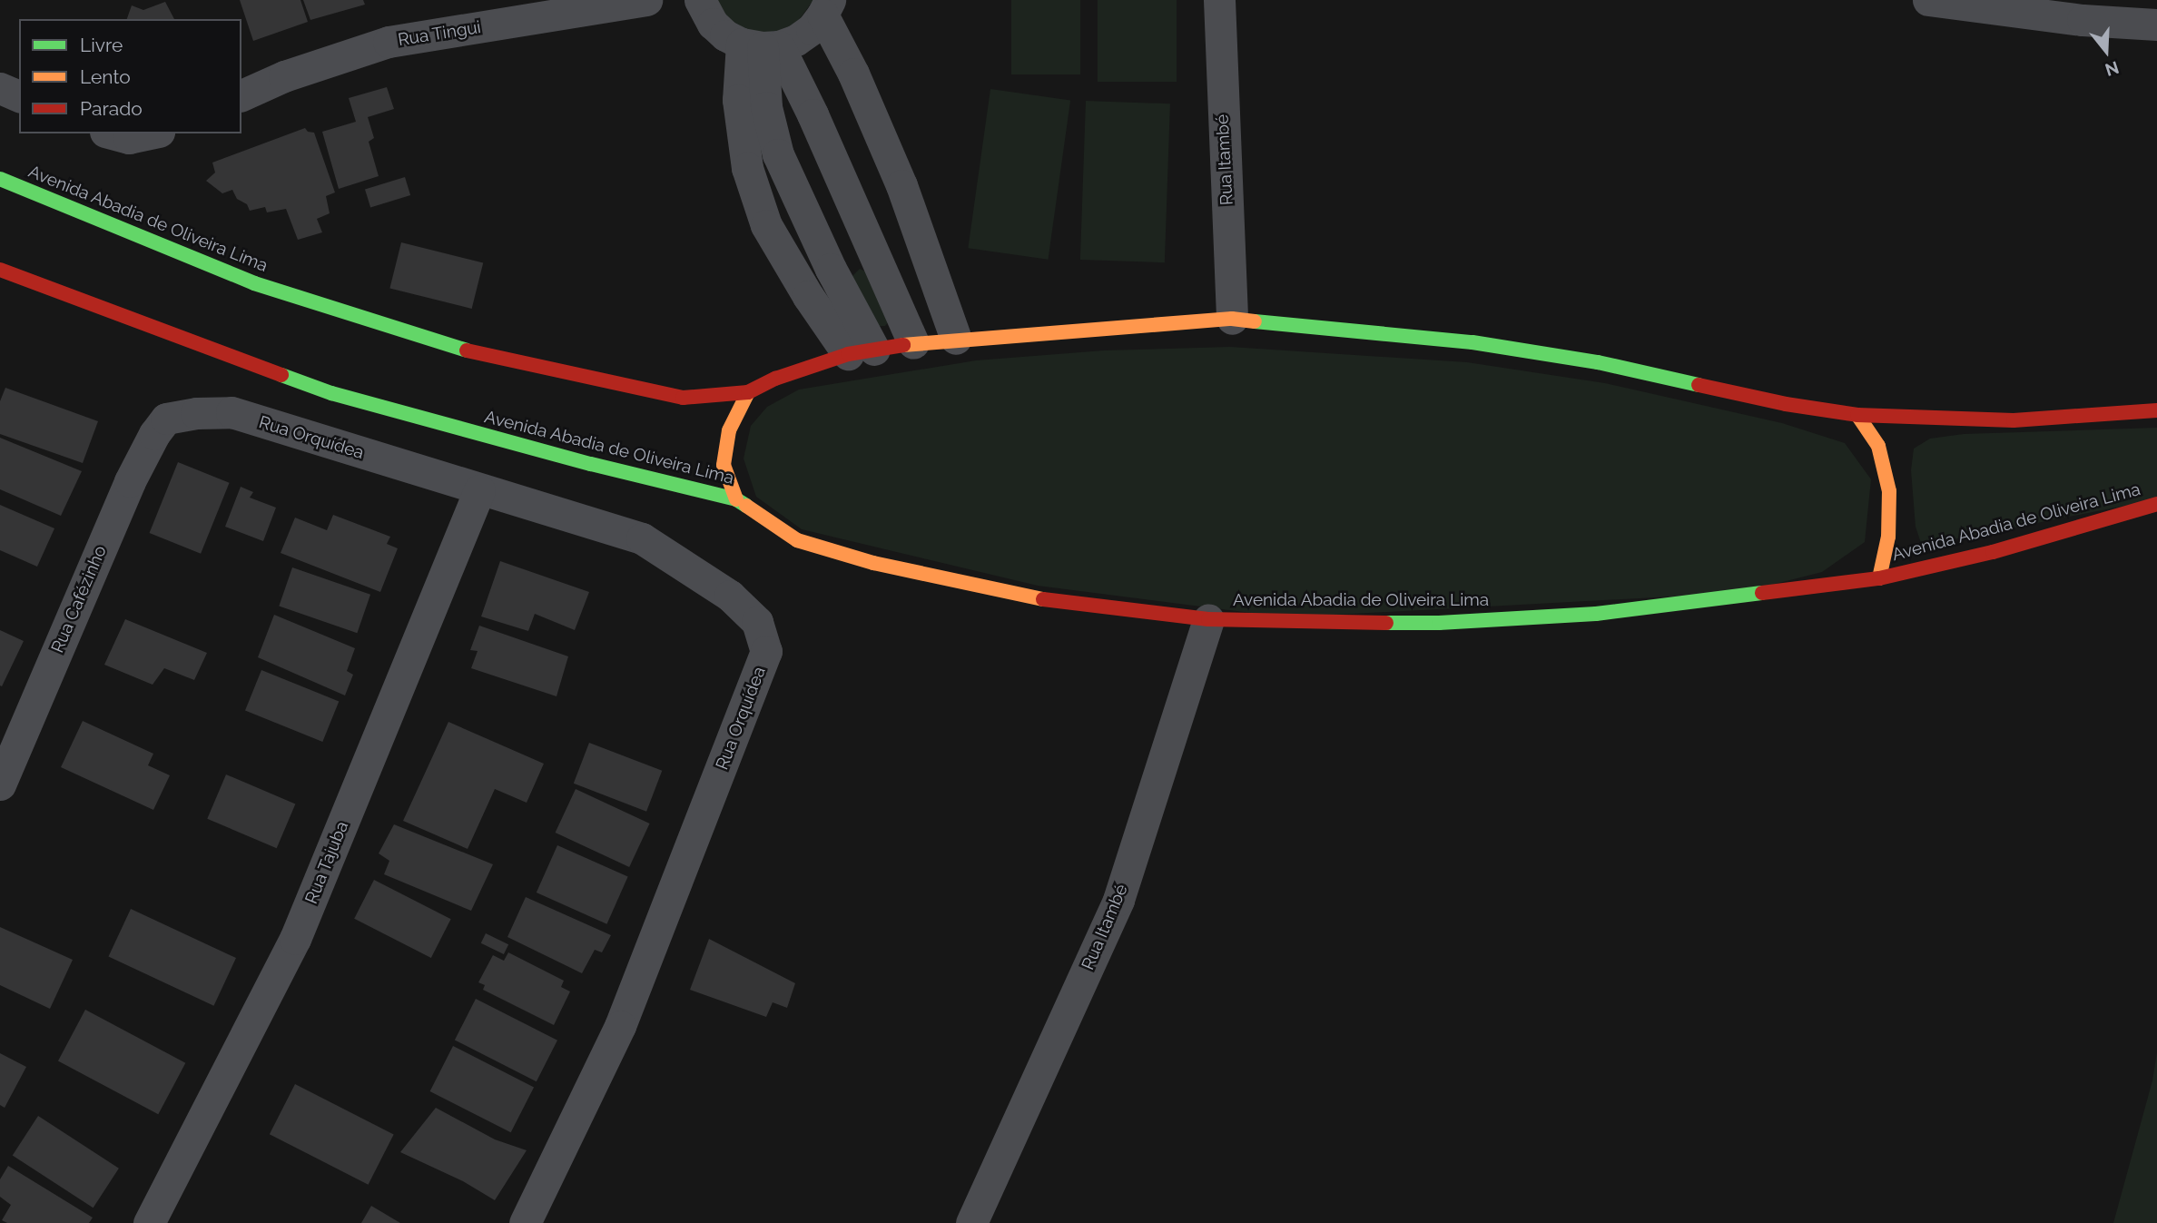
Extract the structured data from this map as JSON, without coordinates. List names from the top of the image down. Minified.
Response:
{"streets":{"street":["Rua Tingui","Rua Itambé","Avenida Abadia de Oliveira Lima","Rua Orquídea","Rua Cafézinho","Rua Tajuba"]},"crossings":[["Rua Itambé","Avenida Abadia de Oliveira Lima"],["Rua Orquídea","Rua Cafézinho"],["Rua Orquídea","Rua Tajuba"]],"legend":["Livre","Lento","Parado"],"north":"bottom"}
